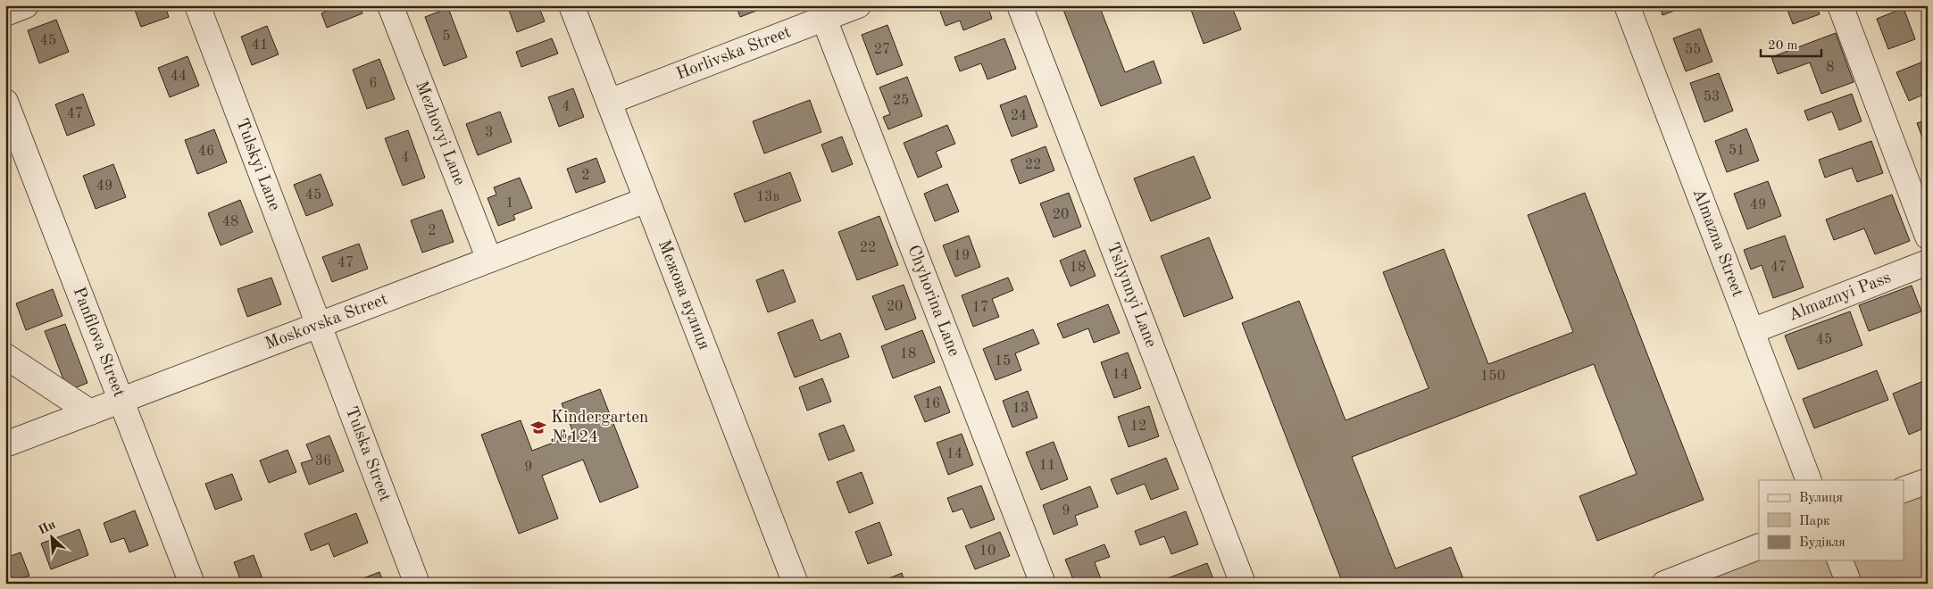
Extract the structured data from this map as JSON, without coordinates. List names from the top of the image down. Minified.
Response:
{"streets":{"street":["Horlivska Street","Mezhovyi Lane","Tulskyi Lane","Almazna Street","Межова вулиця","Tsilynnyi Lane","Almaznyi Pass","Chyhorina Lane","Moskovska Street","Panfilova Street","Tulska Street"]},"crossings":[["Horlivska Street","Межова вулиця"],["Horlivska Street","Chyhorina Lane"],["Mezhovyi Lane","Moskovska Street"],["Tulskyi Lane","Moskovska Street"],["Tulskyi Lane","Tulska Street"],["Almazna Street","Almaznyi Pass"],["Межова вулиця","Moskovska Street"],["Moskovska Street","Panfilova Street"],["Moskovska Street","Tulska Street"]],"places":{"school or university":["Kindergarten №124"]},"house_numbers":["5","45","41","27","55","8","44","6","53","25","4","47","24","3","51","46","4","22","2","49","45","13в","1","49","20","48","2","22","19","47","18","47","20","17","45","18","15","14","150","16","13","12","14","36","11","9","9","10"],"legend":["Вулиця","Парк","Будівля"],"scale_bar":"20 m","north":"top left"}
